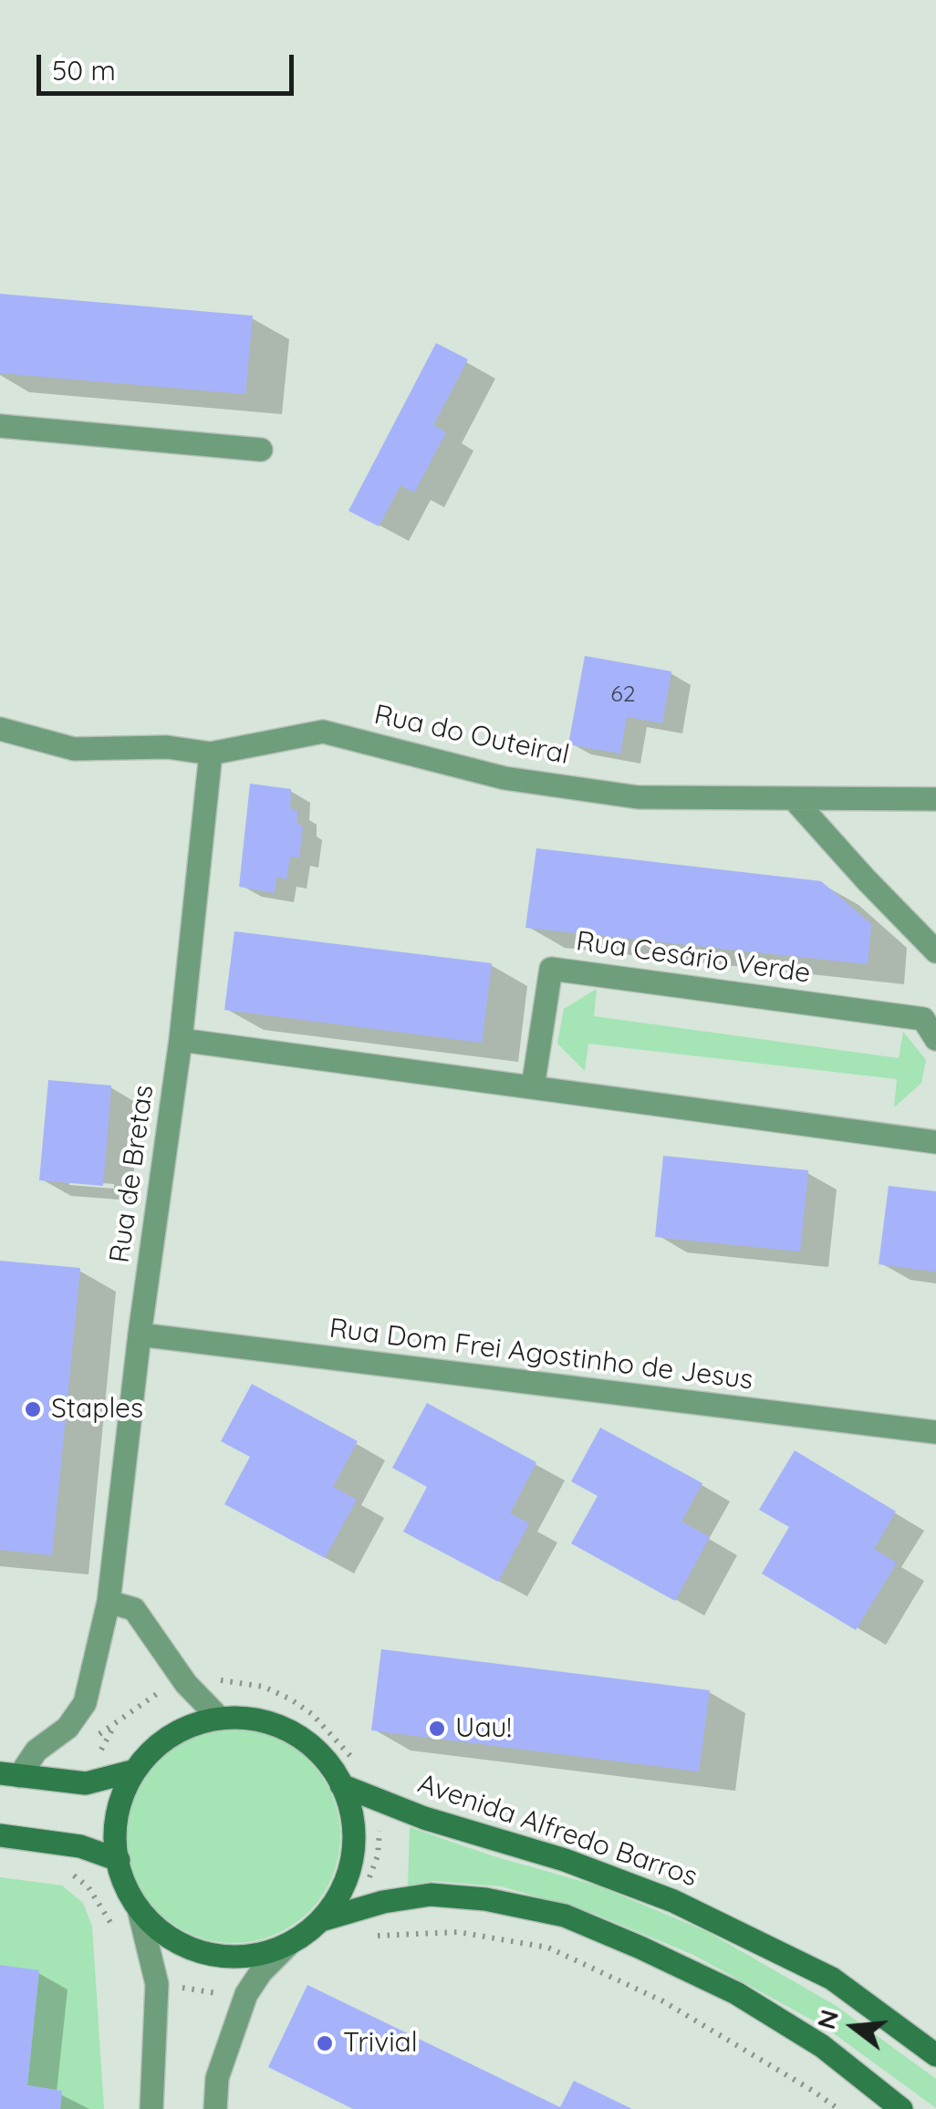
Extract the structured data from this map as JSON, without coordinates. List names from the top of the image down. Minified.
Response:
{"streets":{"main road":["Avenida Alfredo Barros"],"street":["Rua do Outeiral","Rua Cesário Verde","Rua de Bretas","Rua Dom Frei Agostinho de Jesus"]},"crossings":[["Rua do Outeiral","Rua de Bretas"],["Rua de Bretas","Rua Dom Frei Agostinho de Jesus"]],"places":["Staples","Uau!","Trivial"],"house_numbers":["62"],"scale_bar":"50 m","north":"left"}
